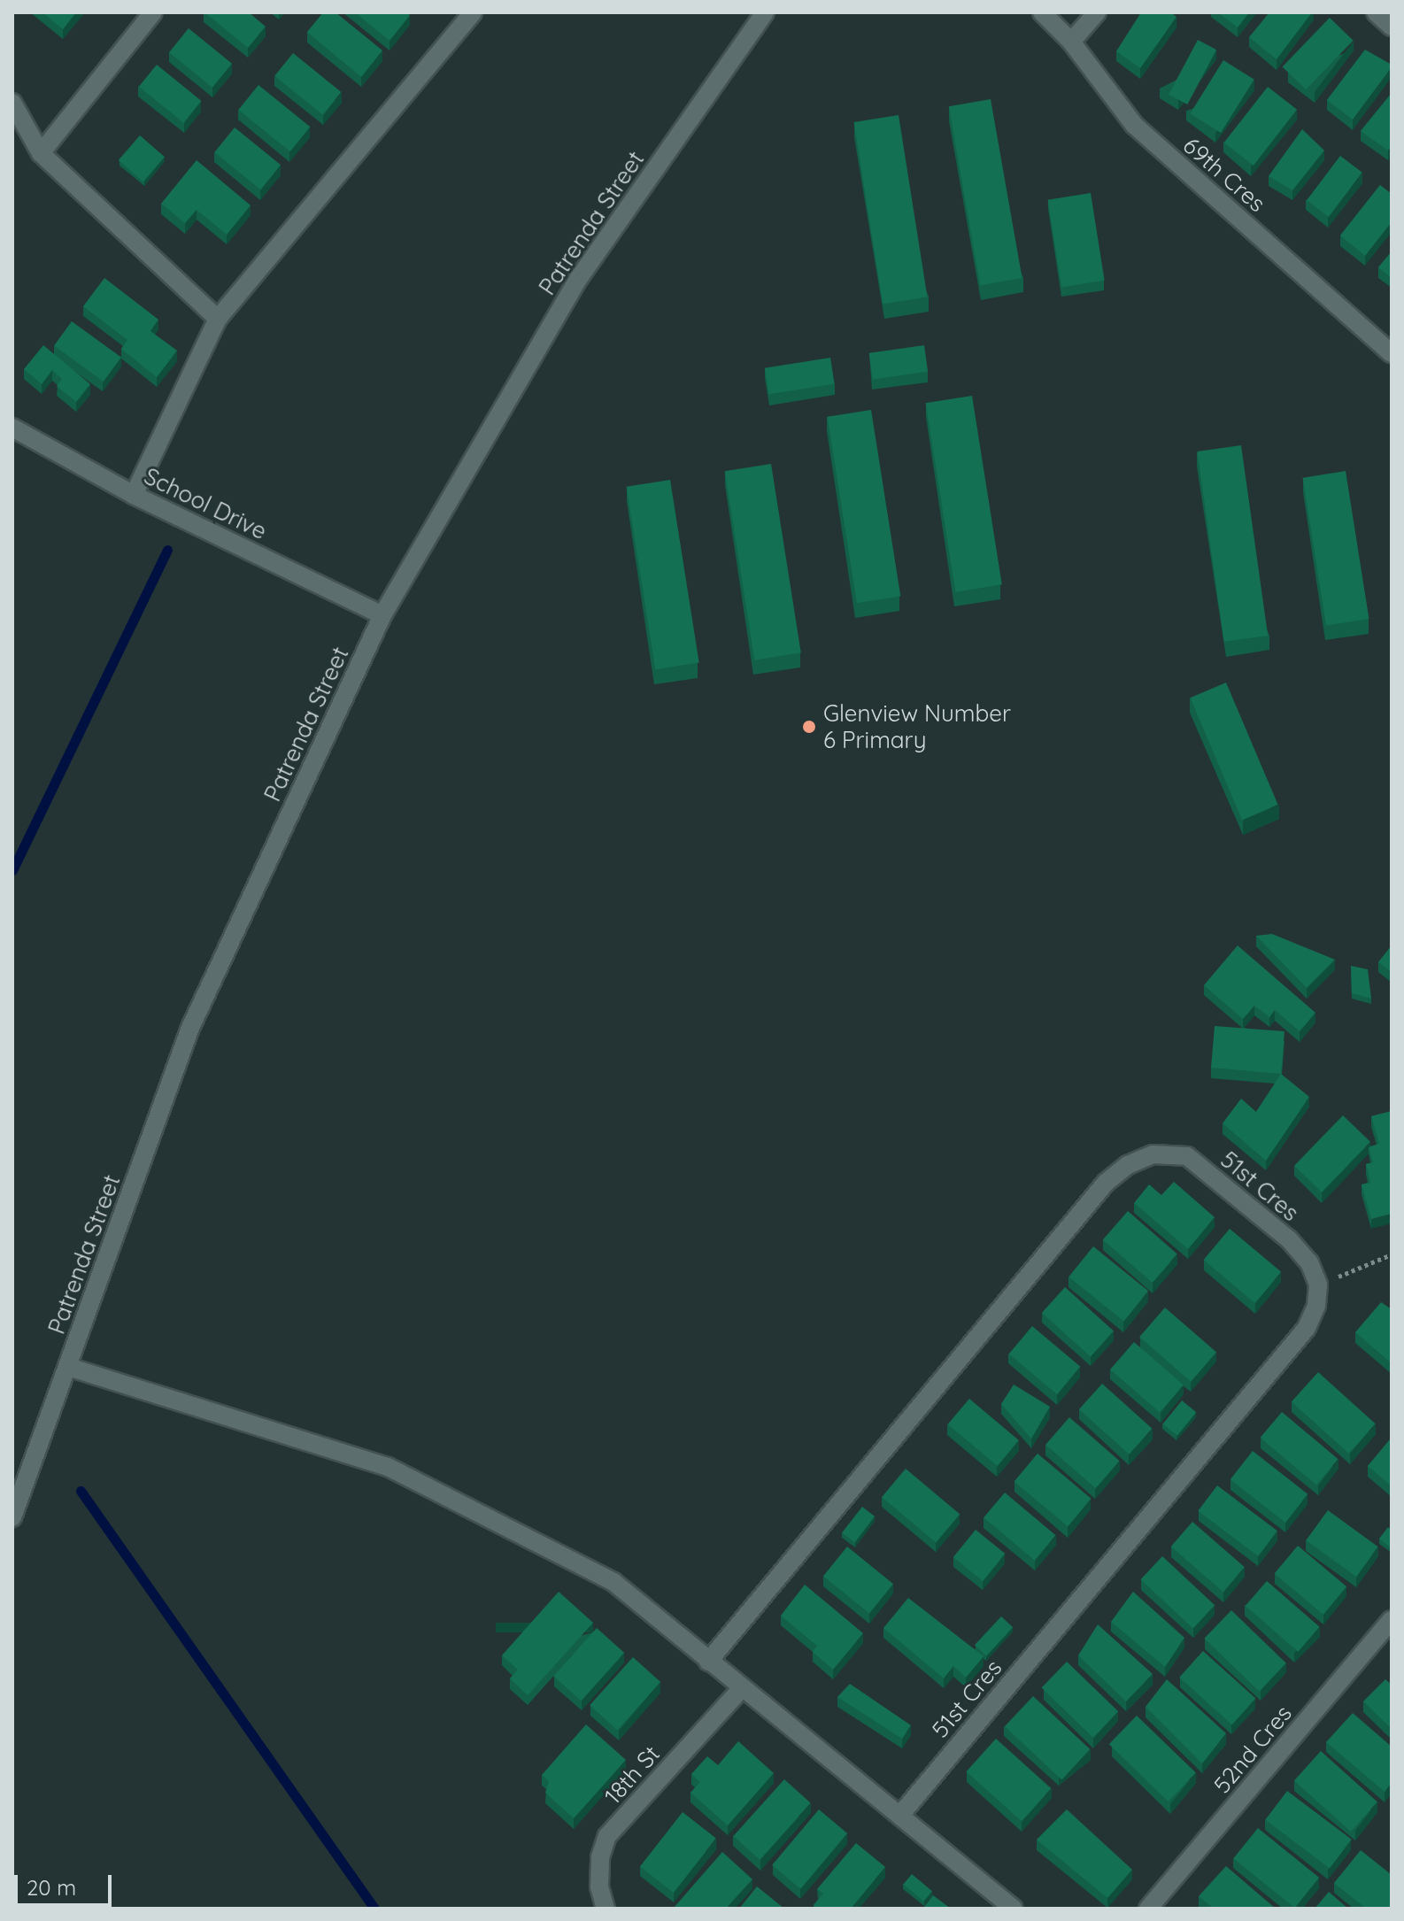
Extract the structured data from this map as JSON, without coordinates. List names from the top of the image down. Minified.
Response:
{"streets":{"street":["69th Cres","Patrenda Street","School Drive","51st Cres","52nd Cres","18th St"]},"crossings":[["Patrenda Street","School Drive"]],"places":["Glenview Number 6 Primary"],"scale_bar":"20 m"}
